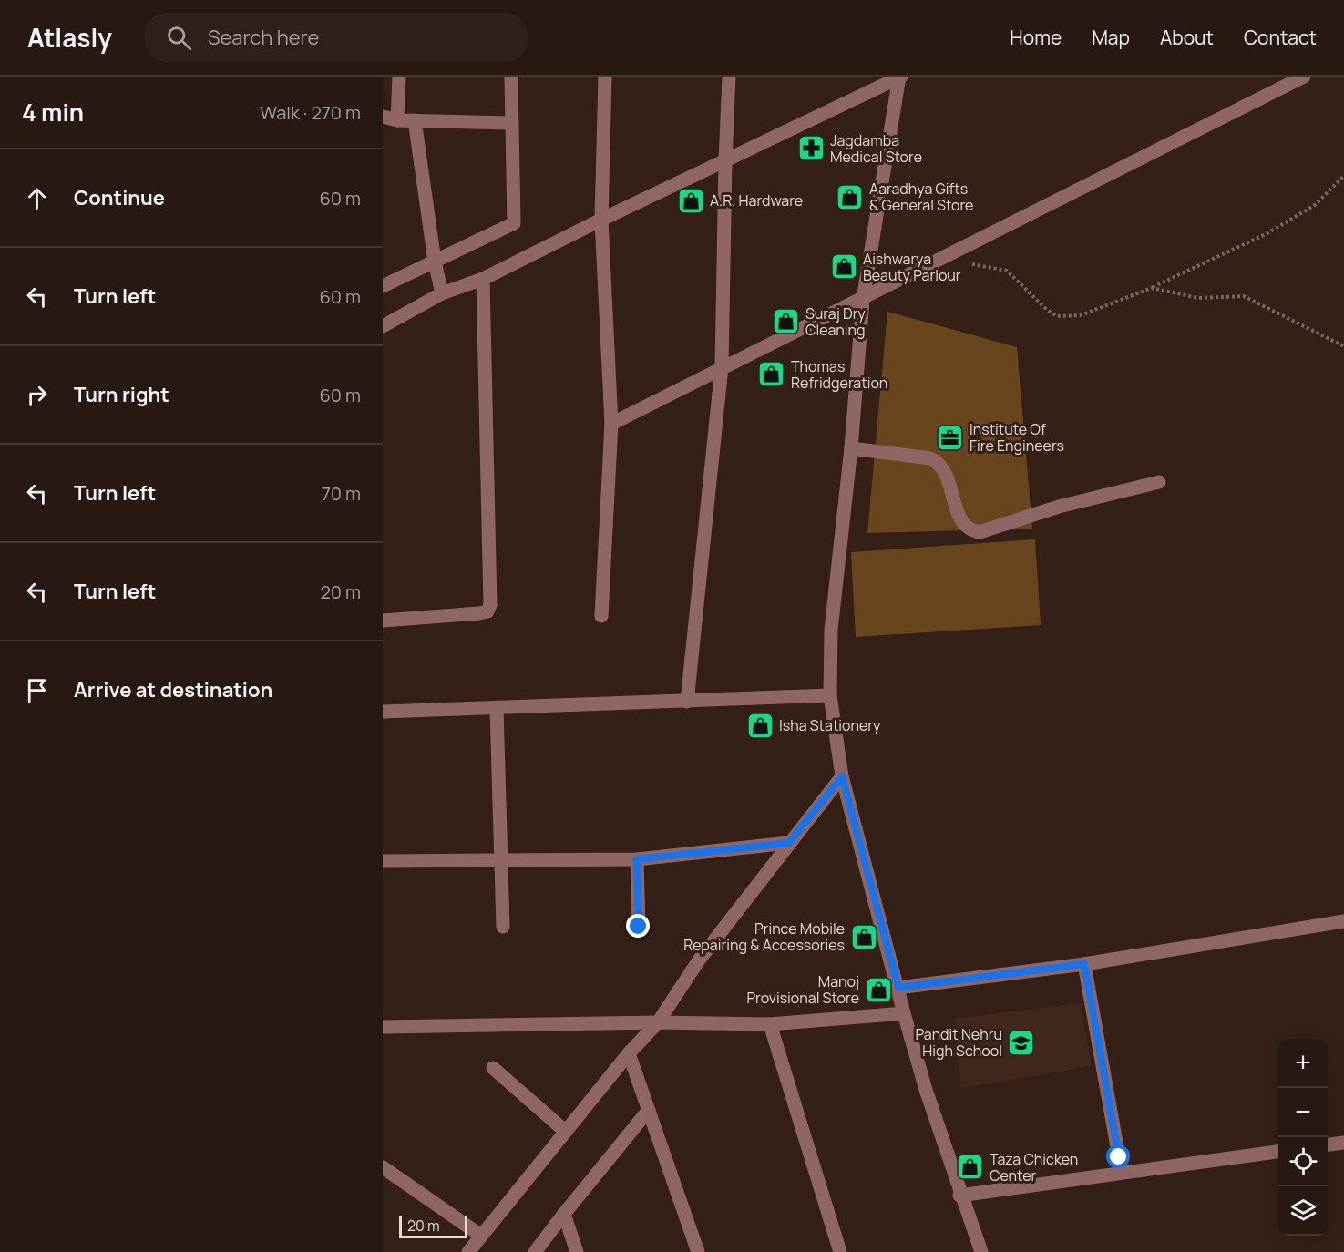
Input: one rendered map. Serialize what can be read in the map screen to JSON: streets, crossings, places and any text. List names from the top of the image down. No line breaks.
{"places":{"pharmacy":["Jagdamba Medical Store"],"shop":["Aaradhya Gifts & General Store","A.R. Hardware","Aishwarya Beauty Parlour","Suraj Dry Cleaning","Thomas Refridgeration","Isha Stationery","Prince Mobile Repairing & Accessories","Manoj Provisional Store","Taza Chicken Center"],"office":["Institute Of Fire Engineers"],"school or university":["Pandit Nehru High School"]},"scale_bar":"20 m","page":{"header":"Atlasly","search":"Search here","nav":["Home","Map","About","Contact"],"heading":["4 min","Walk · 270 m"],"list":[["Continue","60 m"],["Turn left","60 m"],["Turn right","60 m"],["Turn left","70 m"],["Turn left","20 m"],"Arrive at destination"],"map_buttons":["+","−"],"scale":"20 m"}}
